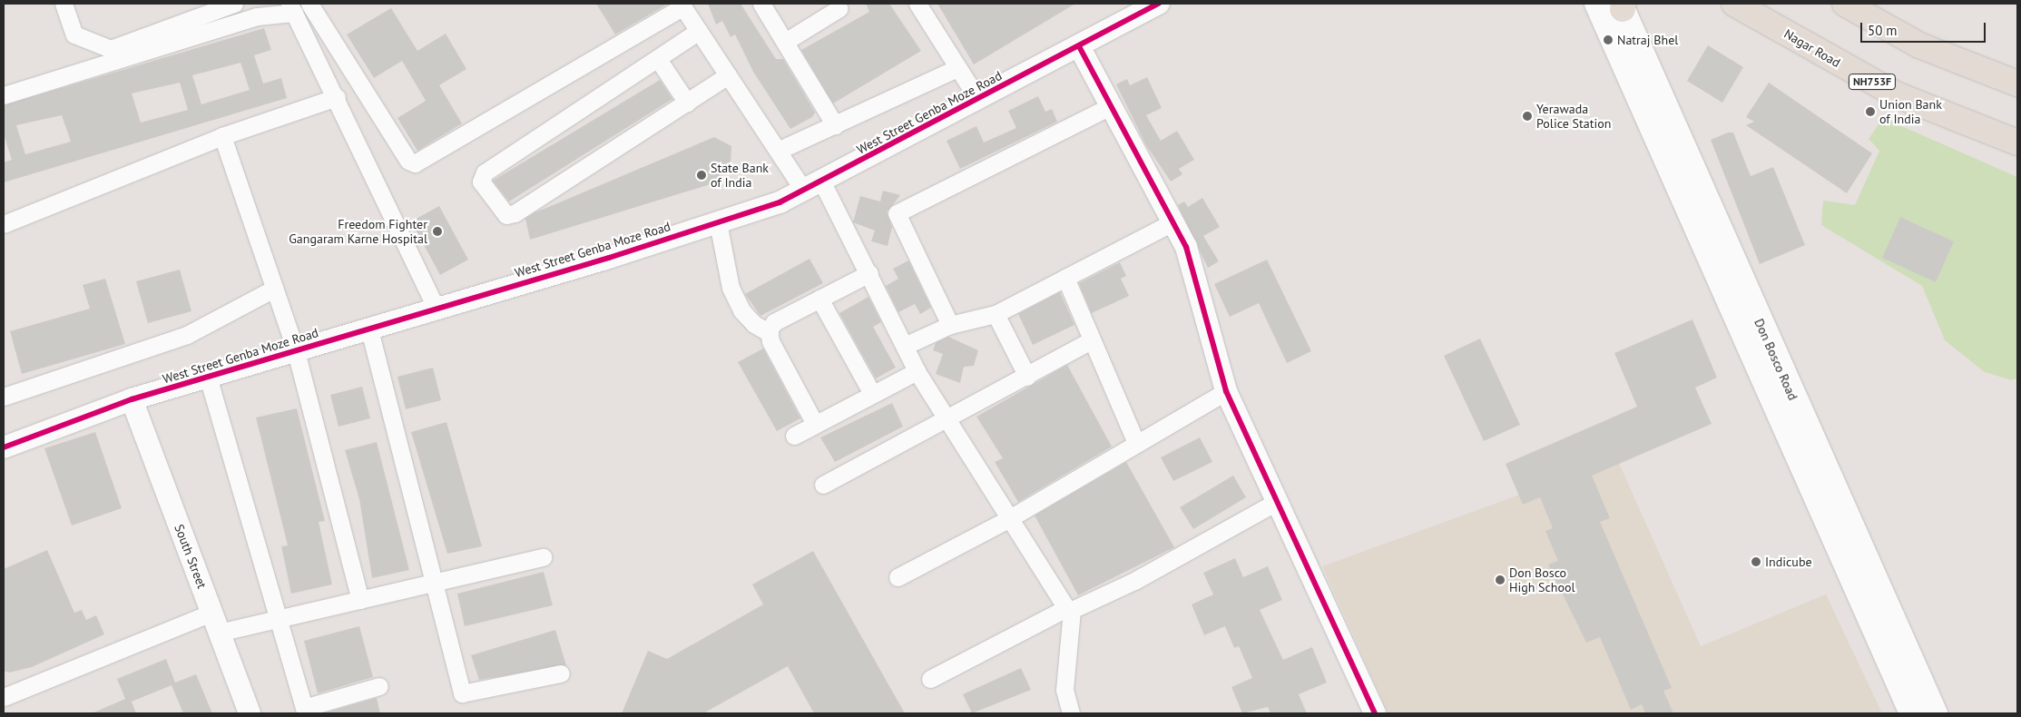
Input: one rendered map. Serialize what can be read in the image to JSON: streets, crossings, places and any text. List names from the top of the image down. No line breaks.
{"streets":{"highway":["Nagar Road","NH753F"],"main road":["Don Bosco Road"],"street":["West Street Genba Moze Road","South Street"]},"crossings":[["West Street Genba Moze Road","South Street"]],"places":["Natraj Bhel","Union Bank of India","Yerawada Police Station","State Bank of India","Freedom Fighter Gangaram Karne Hospital","Indicube","Don Bosco High School"],"scale_bar":"50 m"}
